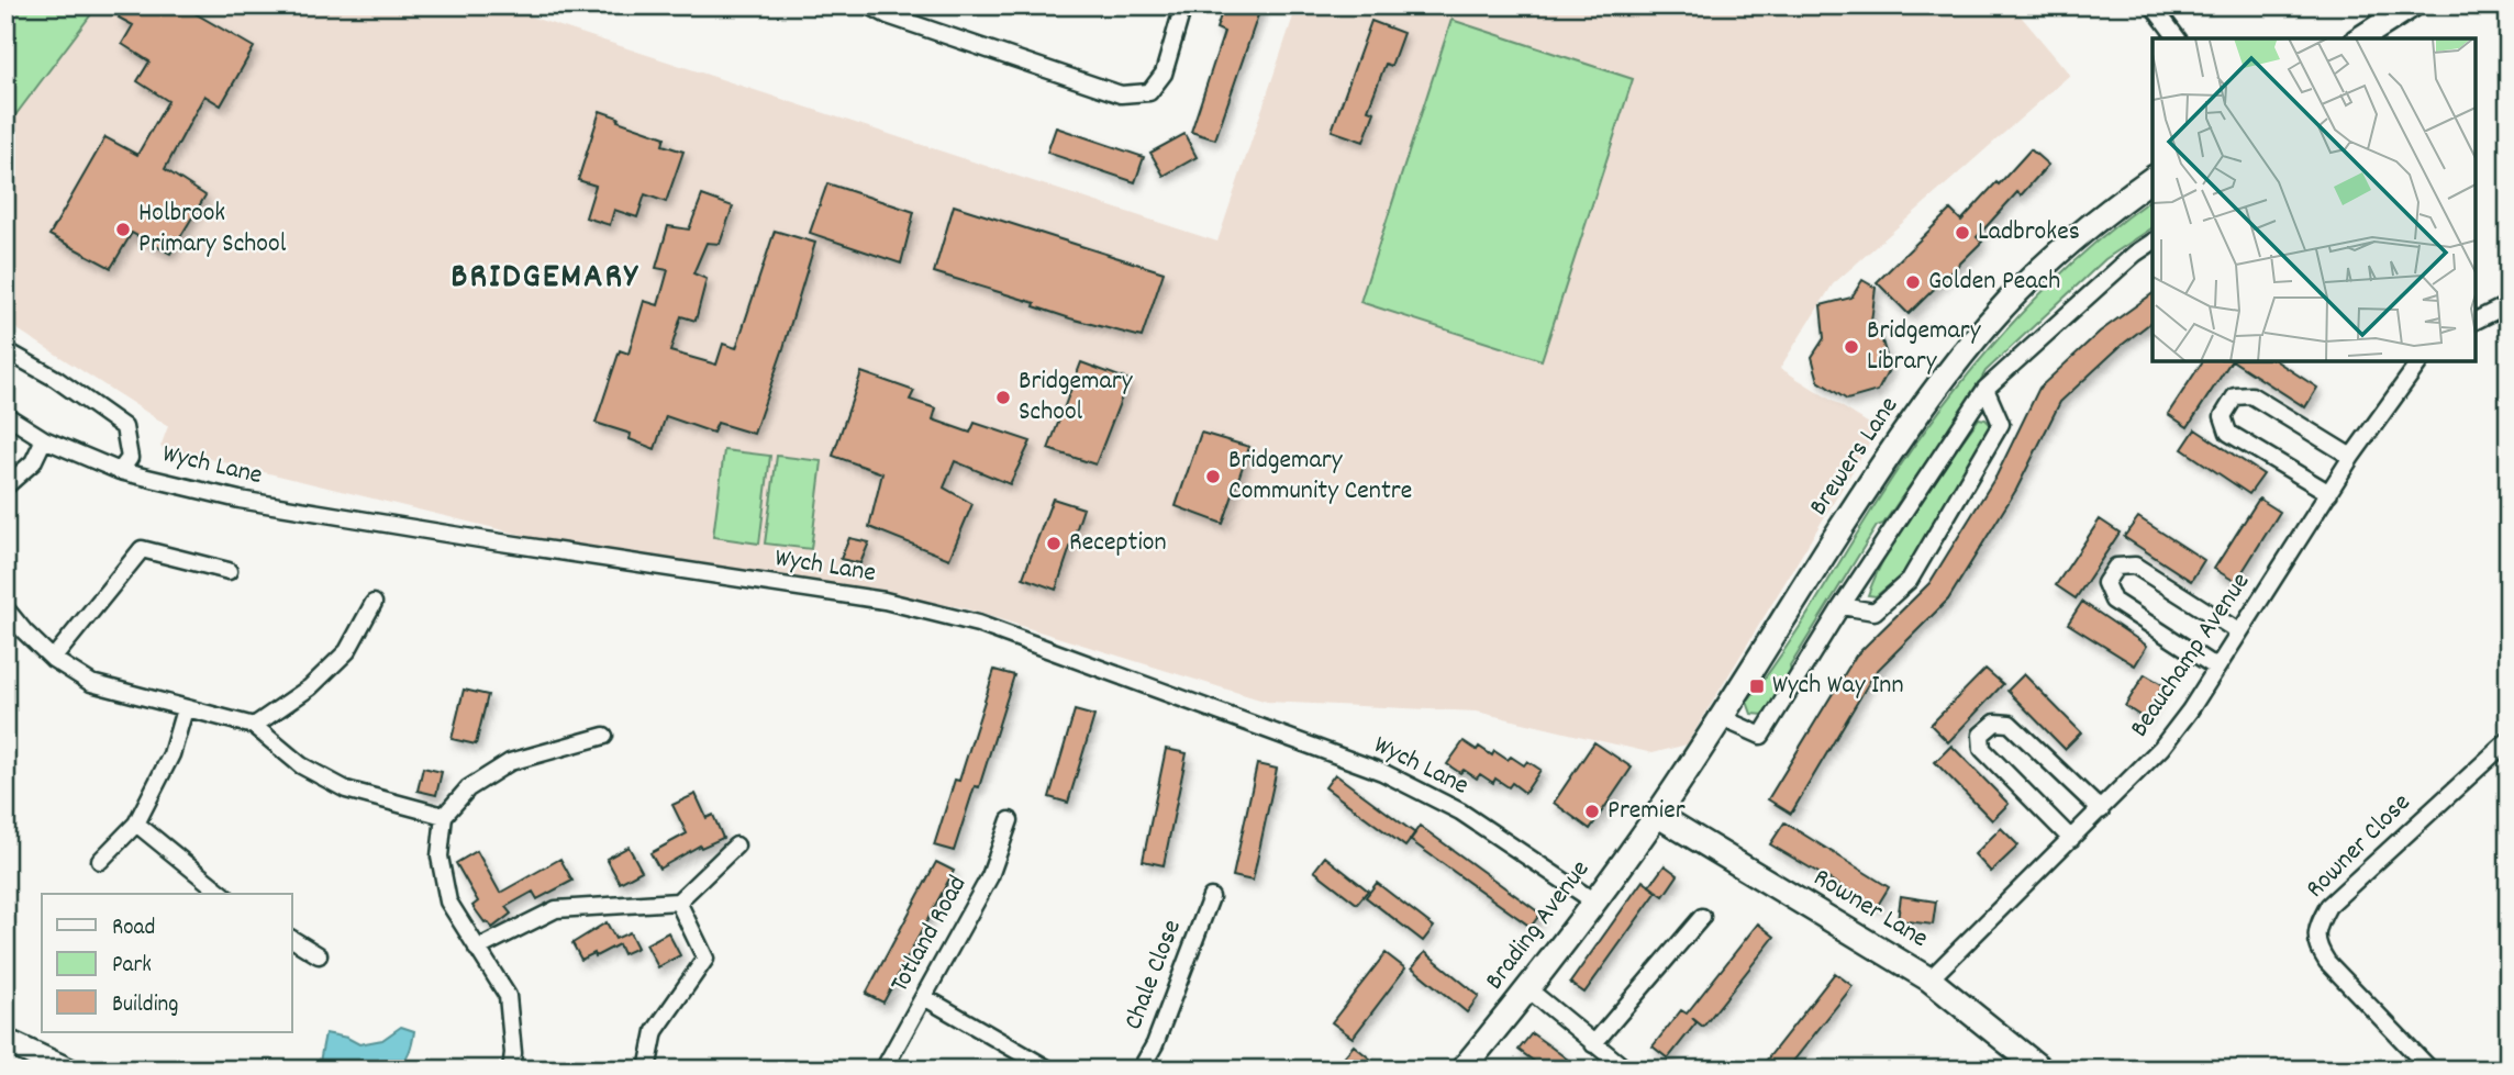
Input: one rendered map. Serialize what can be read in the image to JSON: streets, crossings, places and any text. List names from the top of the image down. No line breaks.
{"streets":{"street":["Brewers Lane","Wych Lane","Beauchamp Avenue","Rowner Close","Rowner Lane","Brading Avenue","Totland Road","Chale Close"]},"crossings":[["Brewers Lane","Rowner Lane"],["Brewers Lane","Brading Avenue"],["Wych Lane","Brading Avenue"],["Beauchamp Avenue","Rowner Lane"],["Rowner Lane","Brading Avenue"]],"districts":["BRIDGEMARY"],"places":{"other":["Holbrook Primary School","Ladbrokes","Golden Peach","Bridgemary Library","Bridgemary School","Bridgemary Community Centre","Reception","Premier"],"transit":["Wych Way Inn"]},"legend":["Road","Park","Building"]}
